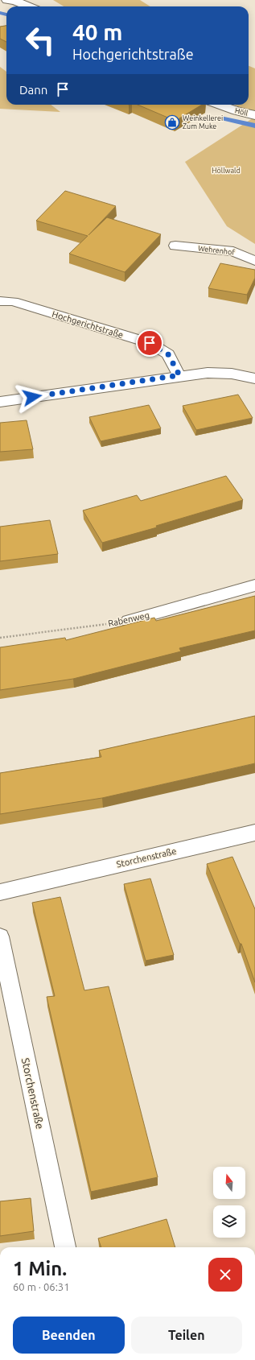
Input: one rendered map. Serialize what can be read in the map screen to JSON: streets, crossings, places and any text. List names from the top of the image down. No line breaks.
{"streets":{"street":["Höll","Wehrenhof","Storchenstraße"],"lane":["Hochgerichtstraße","Rabenweg"]},"parks":["Höllwald"],"places":{"shop":["Weinkellerei Zum Muke"]},"north":"top","page":{"turn":["40 m","Hochgerichtstraße"],"then":"Dann","heading":["1 Min.","60 m · 06:31"],"buttons":["Beenden","Teilen"]}}
